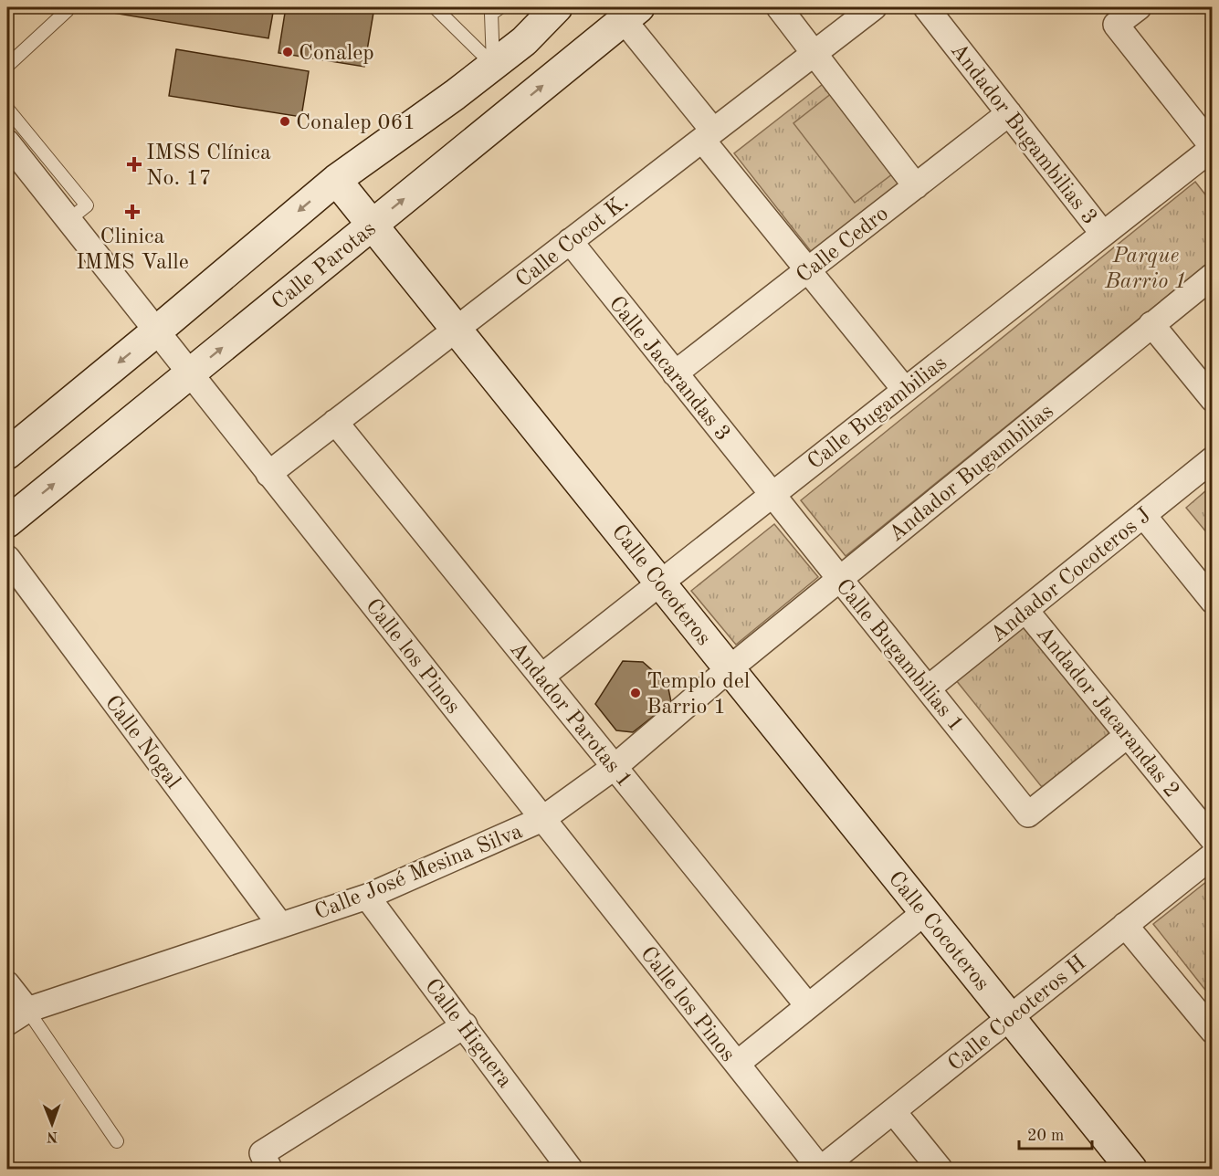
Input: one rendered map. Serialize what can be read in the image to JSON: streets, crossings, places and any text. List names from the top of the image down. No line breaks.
{"streets":{"street":["Andador Bugambilias 3","Calle Cocot K.","Calle Cedro","Calle Parotas","Calle Jacarandas 3","Calle Bugambilias","Andador Bugambilias","Andador Cocoteros J","Calle Cocoteros","Calle Bugambilias 1","Calle los Pinos","Andador Jacarandas 2","Andador Parotas 1","Calle Nogal","Calle José Mesina Silva","Calle Cocoteros H","Calle Higuera"]},"crossings":[["Andador Bugambilias 3","Calle Cedro"],["Andador Bugambilias 3","Calle Bugambilias"],["Calle Cocot K.","Calle Jacarandas 3"],["Calle Cocot K.","Calle Cocoteros"],["Calle Cocot K.","Calle los Pinos"],["Calle Cocot K.","Andador Parotas 1"],["Calle Cedro","Calle Jacarandas 3"],["Calle Parotas","Calle Cocoteros"],["Calle Parotas","Calle los Pinos"],["Calle Jacarandas 3","Calle Bugambilias"],["Calle Jacarandas 3","Calle Bugambilias 1"],["Calle Bugambilias","Calle Cocoteros"],["Calle Bugambilias","Calle Bugambilias 1"],["Calle Bugambilias","Andador Parotas 1"],["Andador Bugambilias","Calle Cocoteros"],["Andador Bugambilias","Calle Bugambilias 1"],["Andador Bugambilias","Calle José Mesina Silva"],["Andador Cocoteros J","Calle Bugambilias 1"],["Andador Cocoteros J","Andador Jacarandas 2"],["Calle Cocoteros","Calle José Mesina Silva"],["Calle Cocoteros","Calle Cocoteros H"],["Calle Bugambilias 1","Andador Jacarandas 2"],["Calle los Pinos","Calle José Mesina Silva"],["Calle los Pinos","Calle Cocoteros H"],["Andador Parotas 1","Calle José Mesina Silva"],["Calle Nogal","Calle José Mesina Silva"],["Calle José Mesina Silva","Calle Higuera"]],"parks":["Parque Barrio 1"],"places":{"other":["Conalep","Conalep 061","Templo del Barrio 1"],"health":["IMSS Clínica No. 17","Clinica IMMS Valle"]},"scale_bar":"20 m","north":"bottom"}
